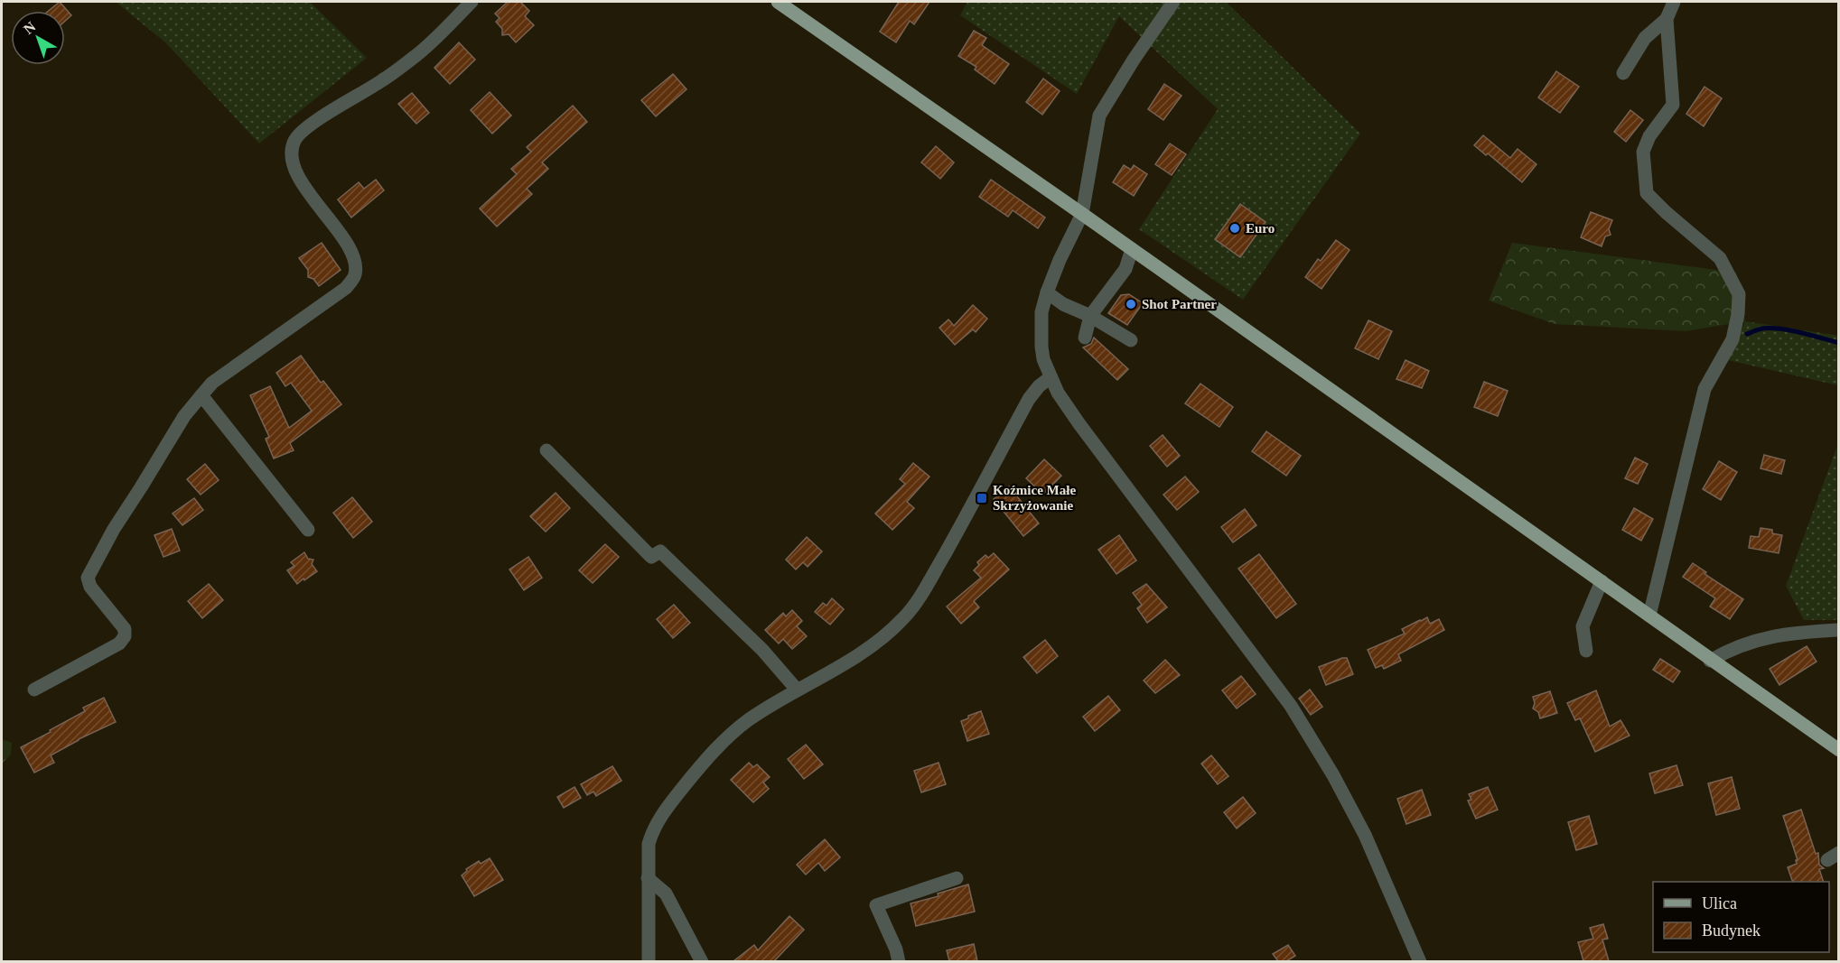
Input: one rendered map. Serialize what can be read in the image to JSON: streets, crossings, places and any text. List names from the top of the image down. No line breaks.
{"places":{"other":["Euro","Shot Partner"],"transit":["Koźmice Małe Skrzyżowanie"]},"legend":["Ulica","Budynek"],"north":"top left"}
